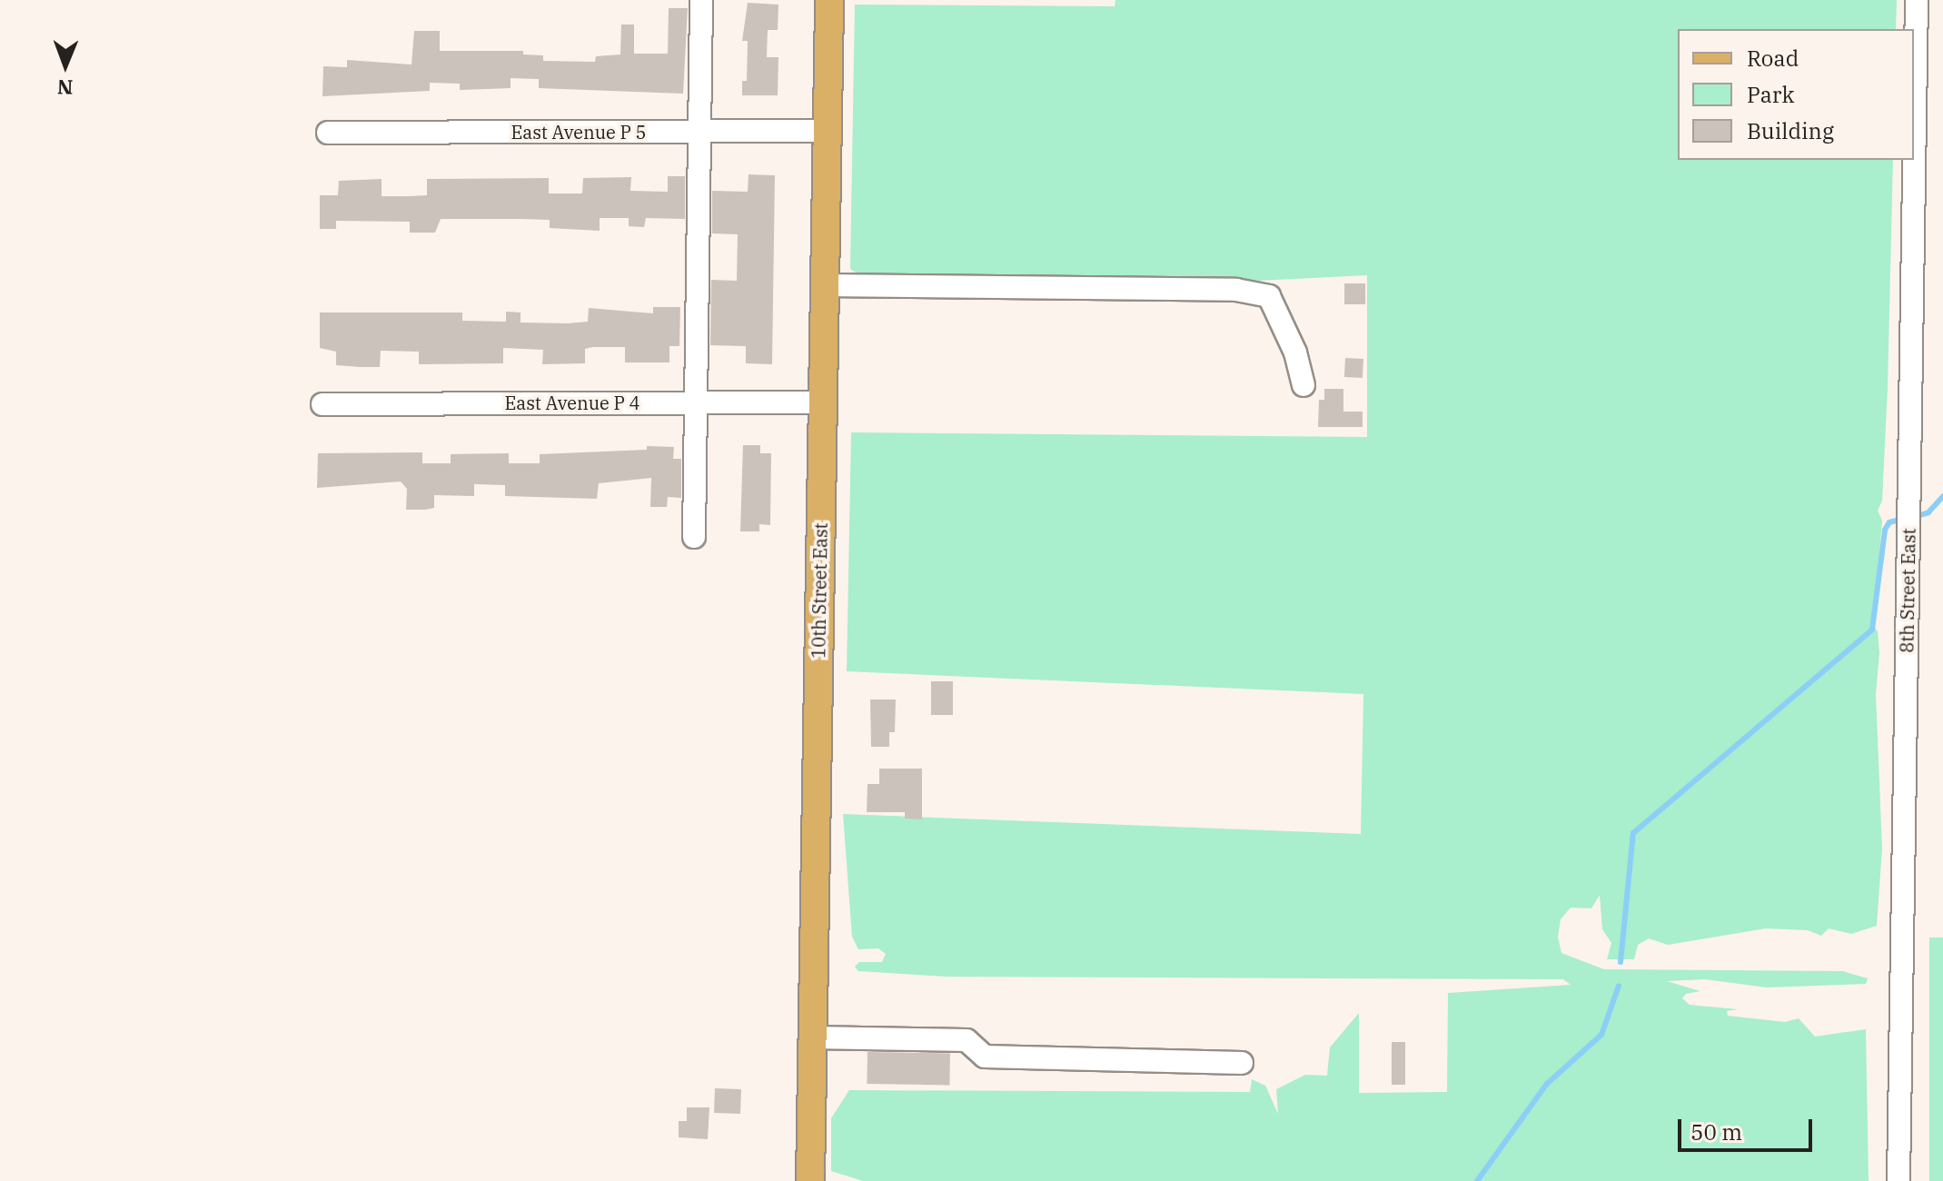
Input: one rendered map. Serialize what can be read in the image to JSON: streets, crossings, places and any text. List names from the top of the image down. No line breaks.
{"streets":{"main road":["10th Street East"],"street":["East Avenue P 5","East Avenue P 4","8th Street East"]},"crossings":[["East Avenue P 5","10th Street East"],["East Avenue P 4","10th Street East"]],"legend":["Road","Park","Building"],"scale_bar":"50 m","north":"bottom"}
